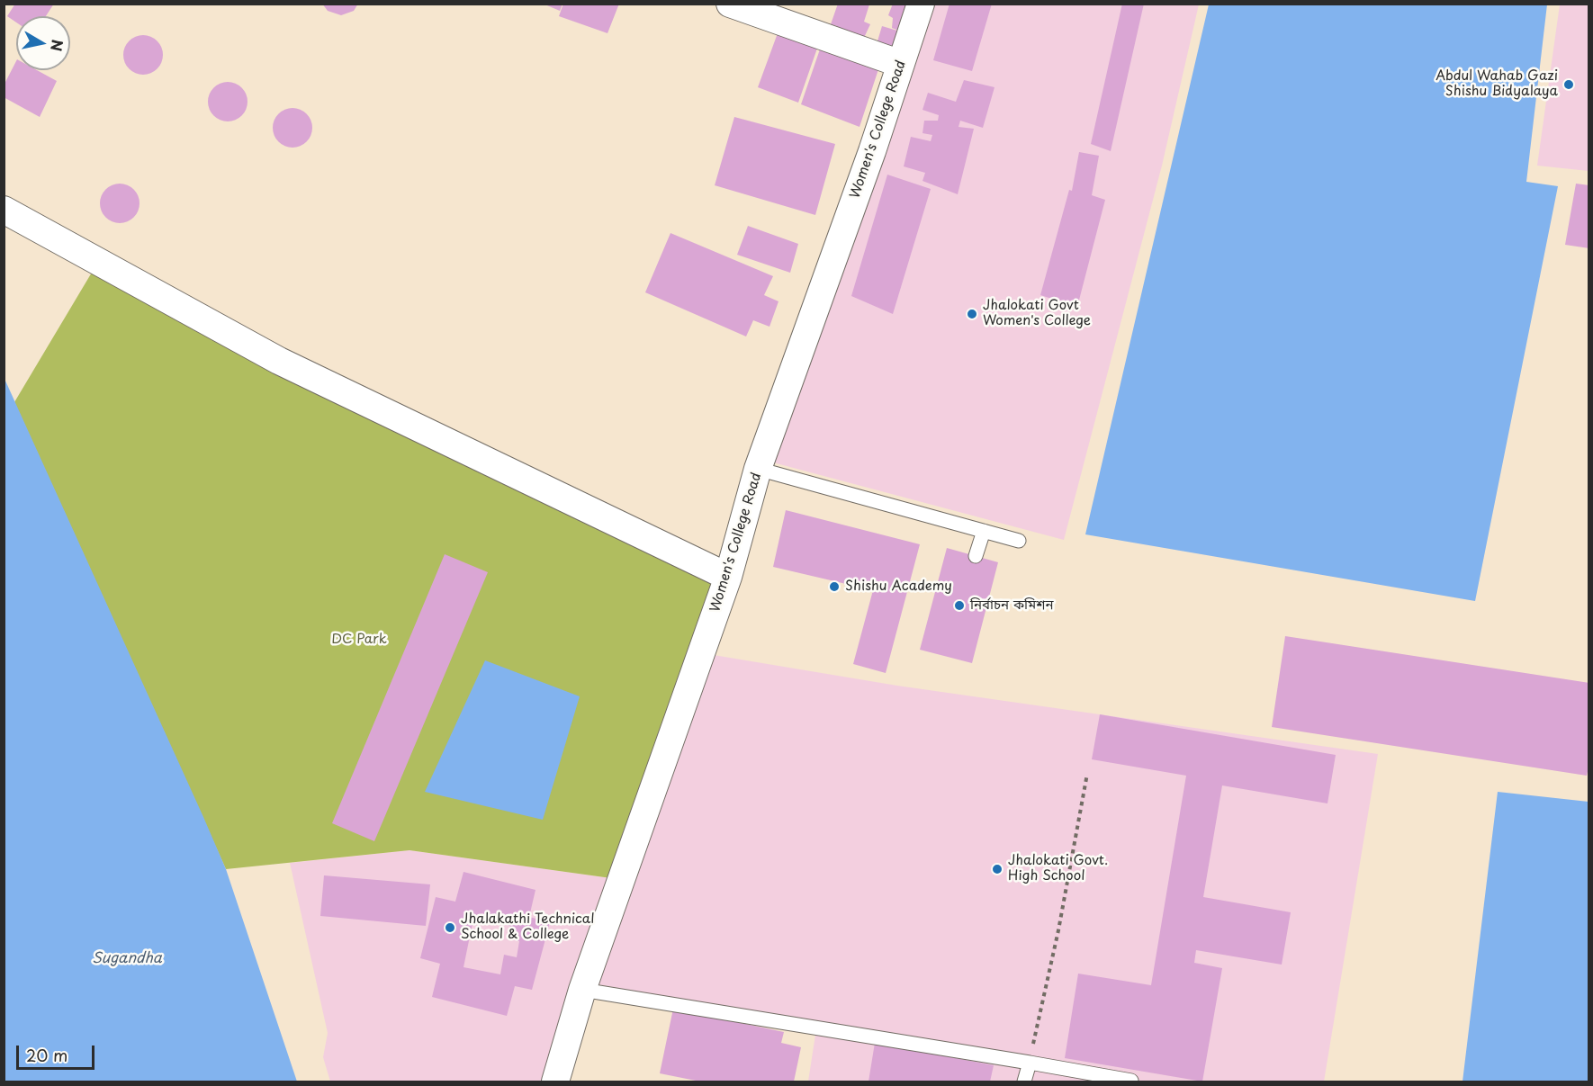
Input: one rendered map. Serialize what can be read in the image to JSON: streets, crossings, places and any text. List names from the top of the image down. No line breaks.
{"streets":{"street":["Women's College Road"]},"water":["Sugandha"],"parks":["DC Park"],"places":["Abdul Wahab Gazi Shishu Bidyalaya","Jhalokati Govt Women's College","Shishu Academy","নির্বাচন কমিশন","Jhalokati Govt. High School","Jhalakathi Technical School & College"],"scale_bar":"20 m","north":"right"}
